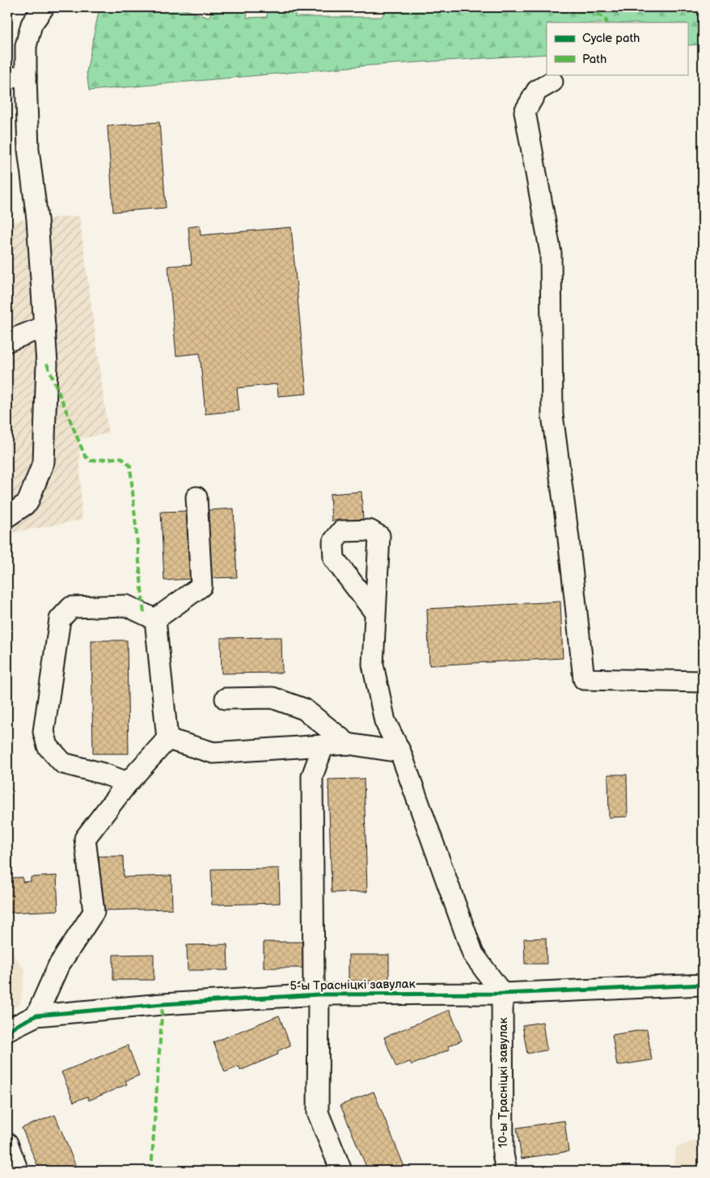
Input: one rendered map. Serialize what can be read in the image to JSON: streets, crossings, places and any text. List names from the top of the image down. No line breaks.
{"streets":{"street":["5-ы Трасніцкі завулак","10-ы Трасніцкі завулак"]},"crossings":[["5-ы Трасніцкі завулак","10-ы Трасніцкі завулак"]],"legend":["Cycle path","Path"]}
